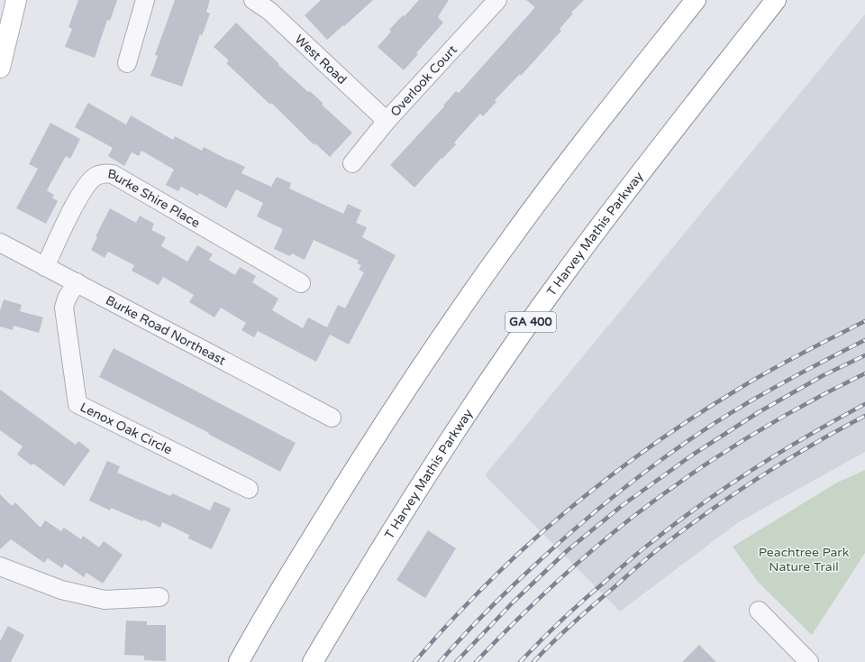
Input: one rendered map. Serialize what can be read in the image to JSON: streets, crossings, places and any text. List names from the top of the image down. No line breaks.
{"streets":{"main road":["T Harvey Mathis Parkway","GA 400"],"street":["West Road","Overlook Court","Burke Shire Place","Burke Road Northeast","Lenox Oak Circle"]},"crossings":[["West Road","Overlook Court"],["Burke Shire Place","Burke Road Northeast"],["Burke Road Northeast","Lenox Oak Circle"]],"parks":["Peachtree Park Nature Trail"]}
